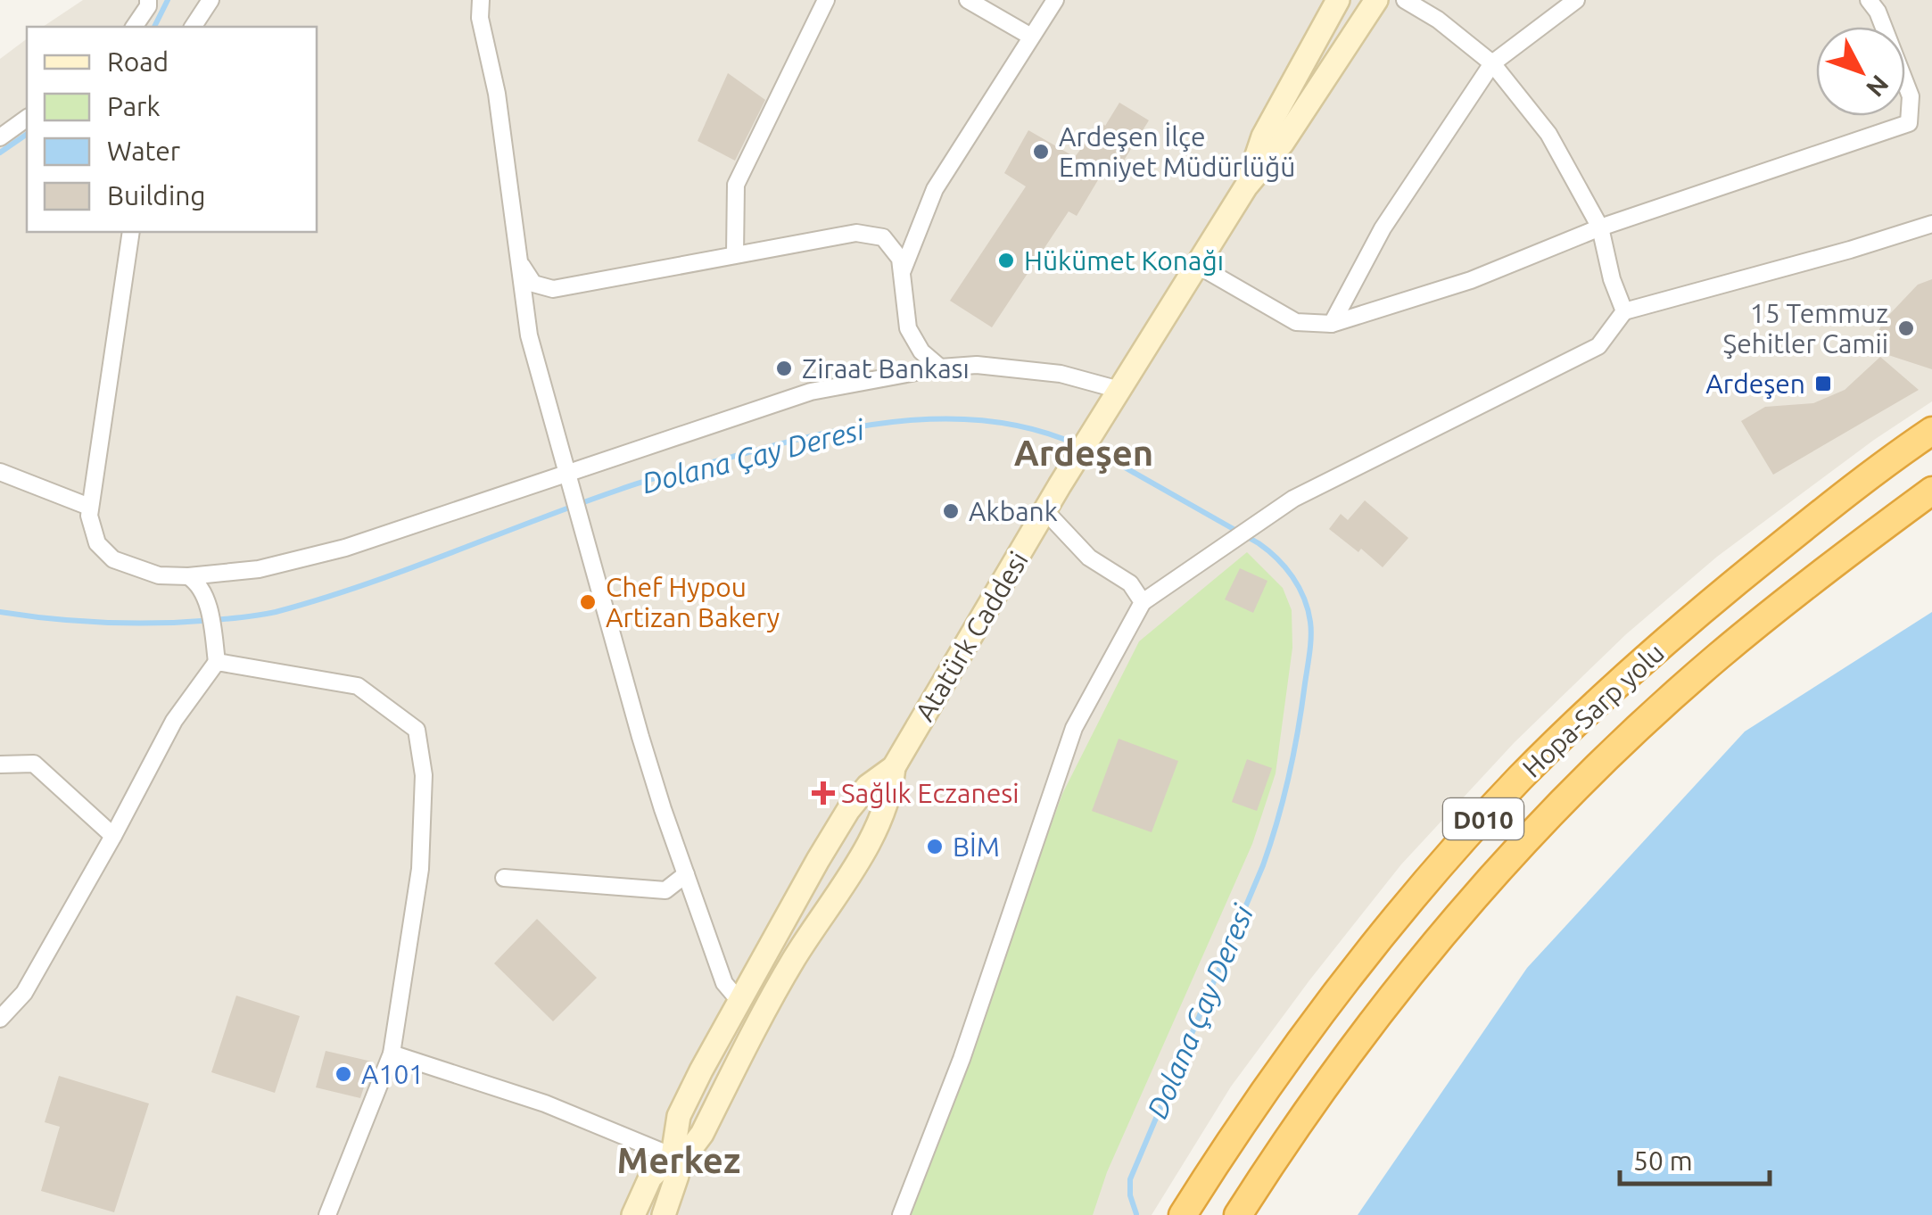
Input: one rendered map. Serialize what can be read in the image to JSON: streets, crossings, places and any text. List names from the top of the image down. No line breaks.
{"streets":{"highway":["Hopa-Sarp yolu","D010"],"main road":["Atatürk Caddesi"]},"districts":["Ardeşen","Merkez"],"water":["Dolana Çay Deresi"],"places":{"other":["Ardeşen İlçe Emniyet Müdürlüğü","Hükümet Konağı","15 Temmuz Şehitler Camii","Ziraat Bankası","Akbank","Chef Hypou Artizan Bakery","BİM","A101"],"transit":["Ardeşen"],"health":["Sağlık Eczanesi"]},"legend":["Road","Park","Water","Building"],"scale_bar":"50 m","north":"bottom right"}
